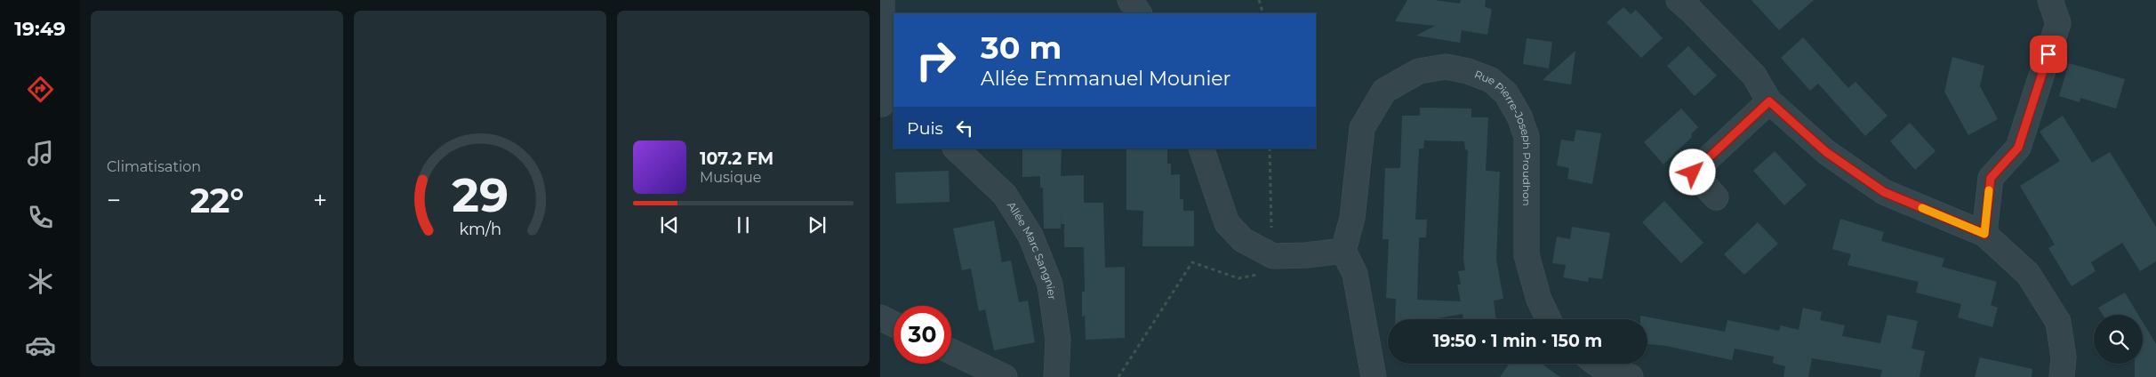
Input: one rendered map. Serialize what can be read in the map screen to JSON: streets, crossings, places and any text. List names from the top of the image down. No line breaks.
{"streets":{"street":["Rue Pierre-Joseph Proudhon","Allée Marc Sangnier"]},"page":{"tabs":"19:49","tile":"Climatisation","turn":["30 m","Allée Emmanuel Mounier"],"then":"Puis","song":["107.2 FM","Musique"],"heat":["−","22°","+"],"limit":"30","trip":"19:50 · 1 min · 150 m","gauge":["29","km/h"]}}
